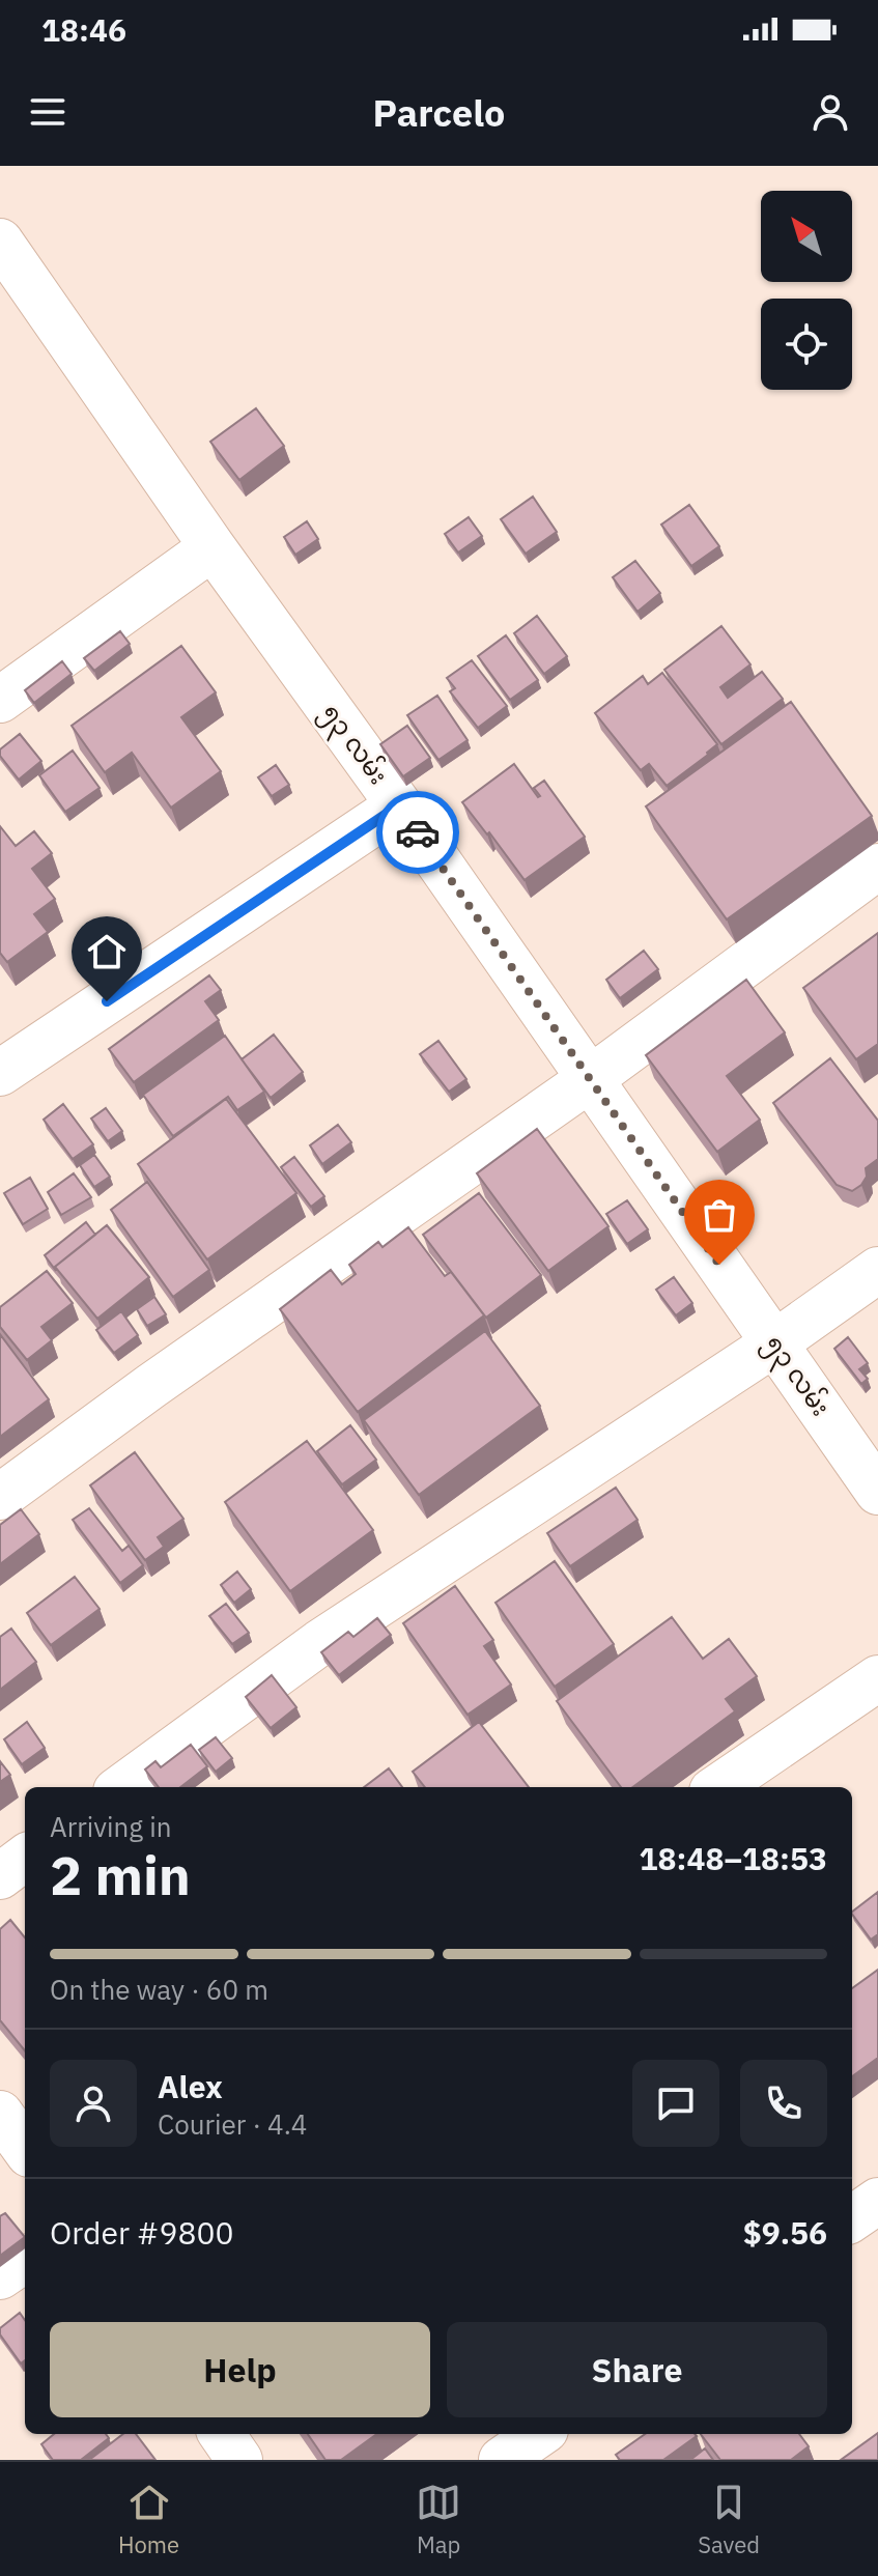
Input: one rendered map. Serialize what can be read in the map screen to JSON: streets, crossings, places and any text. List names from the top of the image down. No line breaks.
{"streets":{"street":["၅၃ လမ်း"]},"north":"top left","page":{"status":"18:46","header":"Parcelo","heading":["2 min","Arriving in","18:48–18:53"],"panel":["Alex","Courier · 4.4","Order #9800","$9.56"],"bar":"On the way · 60 m","buttons":["Help","Share"],"tabs":["Home","Map","Saved"]}}
